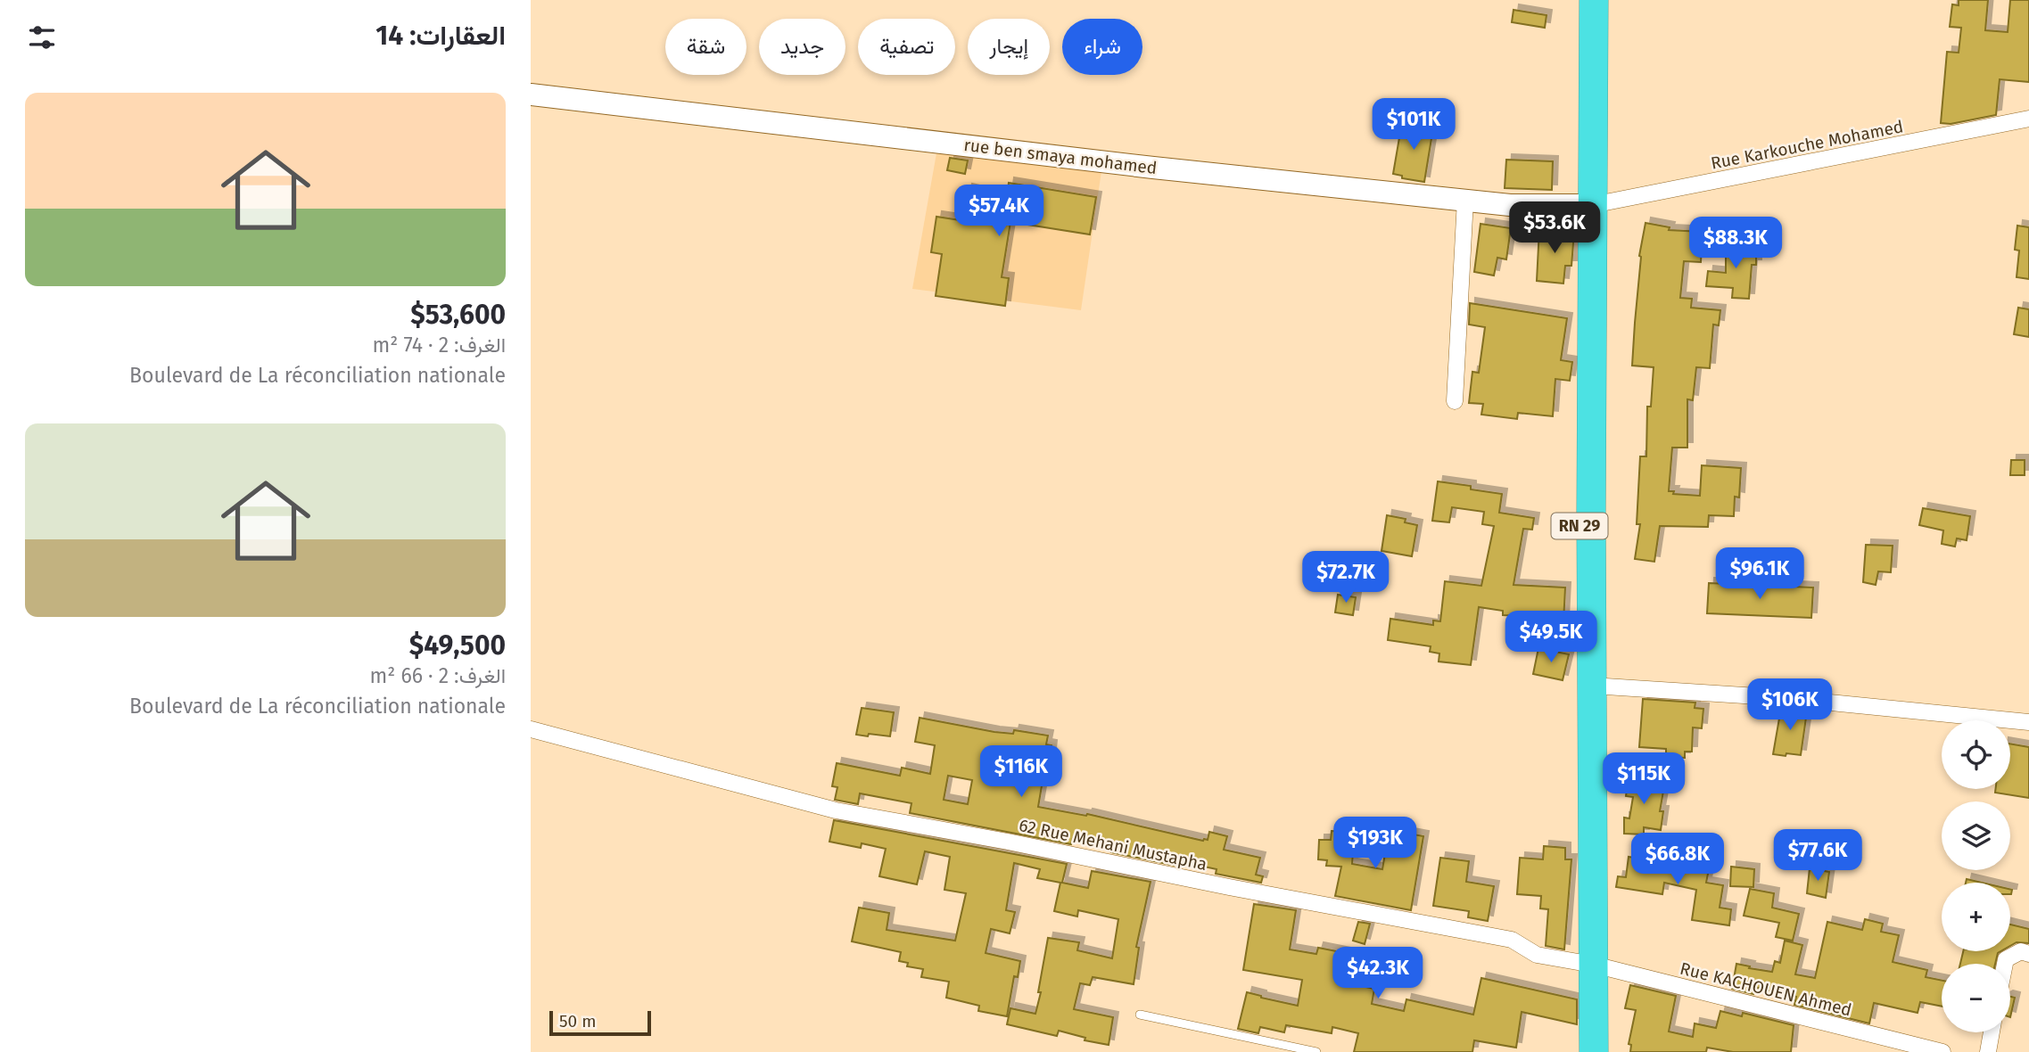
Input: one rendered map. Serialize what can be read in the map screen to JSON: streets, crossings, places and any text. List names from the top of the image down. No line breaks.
{"streets":{"highway":["RN 29"],"street":["Rue Karkouche Mohamed","rue ben smaya mohamed","62 Rue Mehani Mustapha","Rue KACHOUEN Ahmed"]},"crossings":[["Rue Karkouche Mohamed","rue ben smaya mohamed"],["Rue Karkouche Mohamed","RN 29"],["rue ben smaya mohamed","RN 29"],["RN 29","62 Rue Mehani Mustapha"],["RN 29","Rue KACHOUEN Ahmed"],["62 Rue Mehani Mustapha","Rue KACHOUEN Ahmed"]],"scale_bar":"50 m","page":{"heading":"العقارات: 14","chip":["شراء","إيجار","تصفية","جديد","شقة"],"list":[{"name":"$53,600","note":"الغرف: 2 · 74 m² · Boulevard de La réconciliation nationale"},{"name":"$49,500","note":"الغرف: 2 · 66 m² · Boulevard de La réconciliation nationale"}],"price":["$101K","$57.4K","$53.6K","$88.3K","$96.1K","$72.7K","$49.5K","$106K","$116K","$115K","$193K","$77.6K","$66.8K","$42.3K"],"map_buttons":["+","−"],"scale":"50 m"}}
